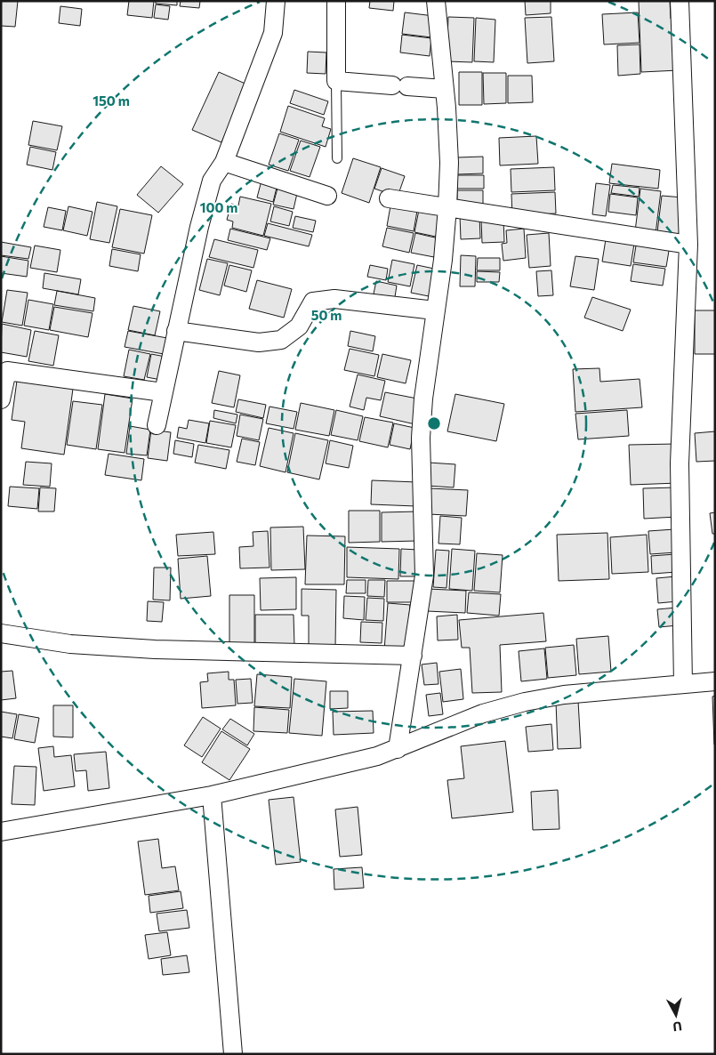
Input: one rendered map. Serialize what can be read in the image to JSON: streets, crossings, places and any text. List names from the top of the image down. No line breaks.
{"north":"bottom","rings":["150 m","100 m","50 m"]}
